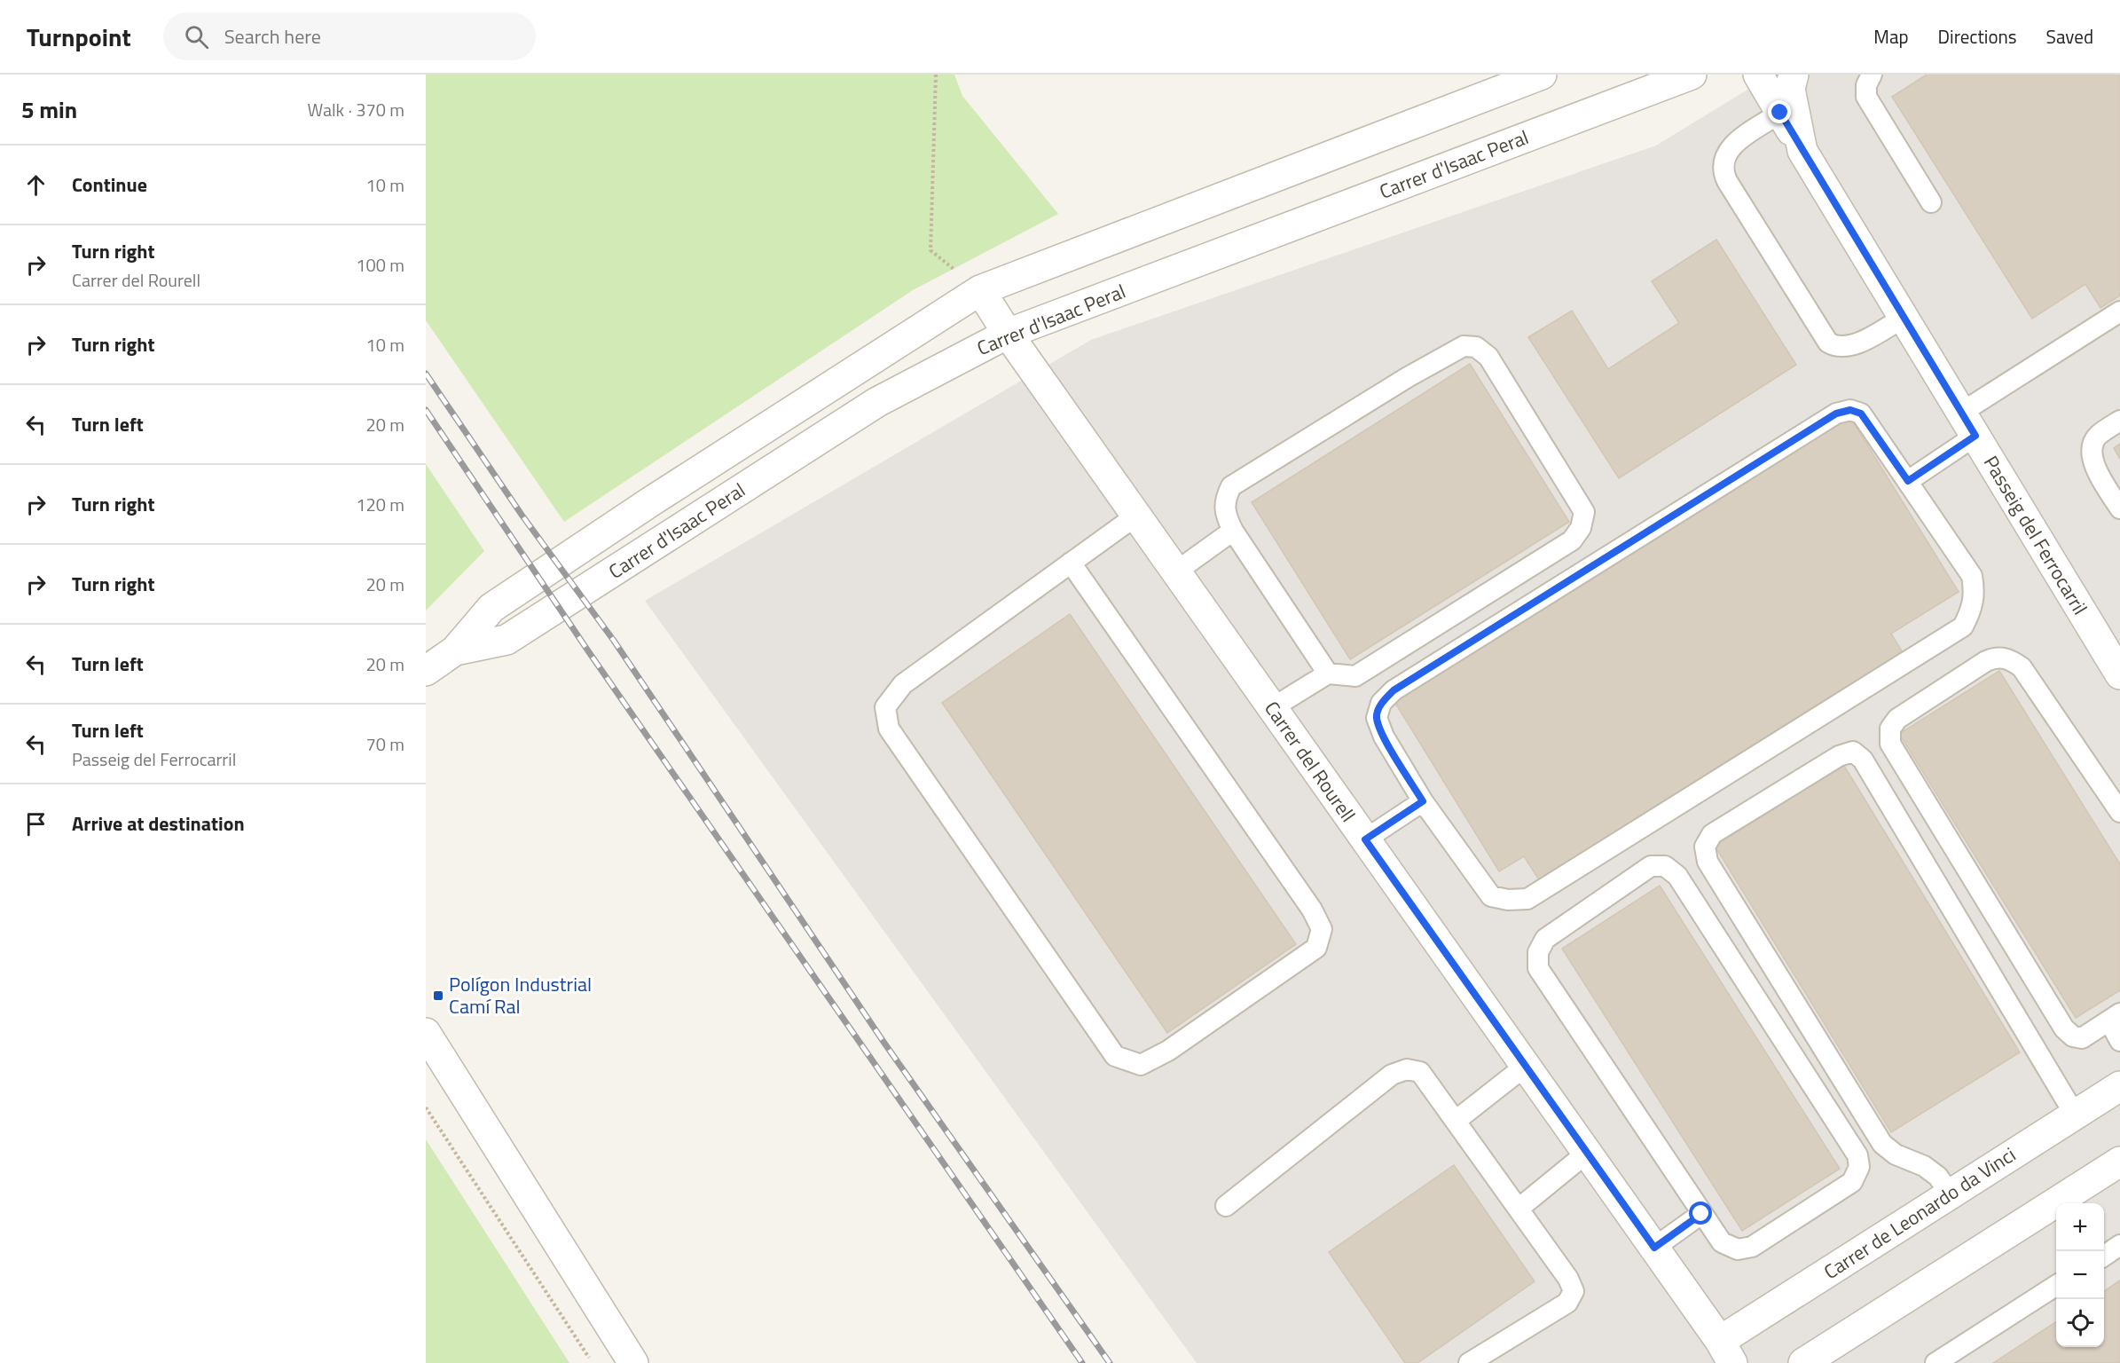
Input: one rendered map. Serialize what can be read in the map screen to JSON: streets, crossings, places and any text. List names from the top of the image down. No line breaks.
{"streets":{"street":["Carrer d'Isaac Peral","Passeig del Ferrocarril","Carrer del Rourell","Carrer de Leonardo da Vinci"]},"crossings":[["Carrer d'Isaac Peral","Carrer del Rourell"],["Carrer del Rourell","Carrer de Leonardo da Vinci"]],"places":{"transit":["Polígon Industrial Camí Ral"]},"page":{"header":"Turnpoint","search":"Search here","nav":["Map","Directions","Saved"],"heading":["5 min","Walk · 370 m"],"list":[["Continue","10 m"],["Turn right","Carrer del Rourell","100 m"],["Turn right","10 m"],["Turn left","20 m"],["Turn right","120 m"],["Turn right","20 m"],["Turn left","20 m"],["Turn left","Passeig del Ferrocarril","70 m"],"Arrive at destination"],"map_buttons":["+","−"]}}
